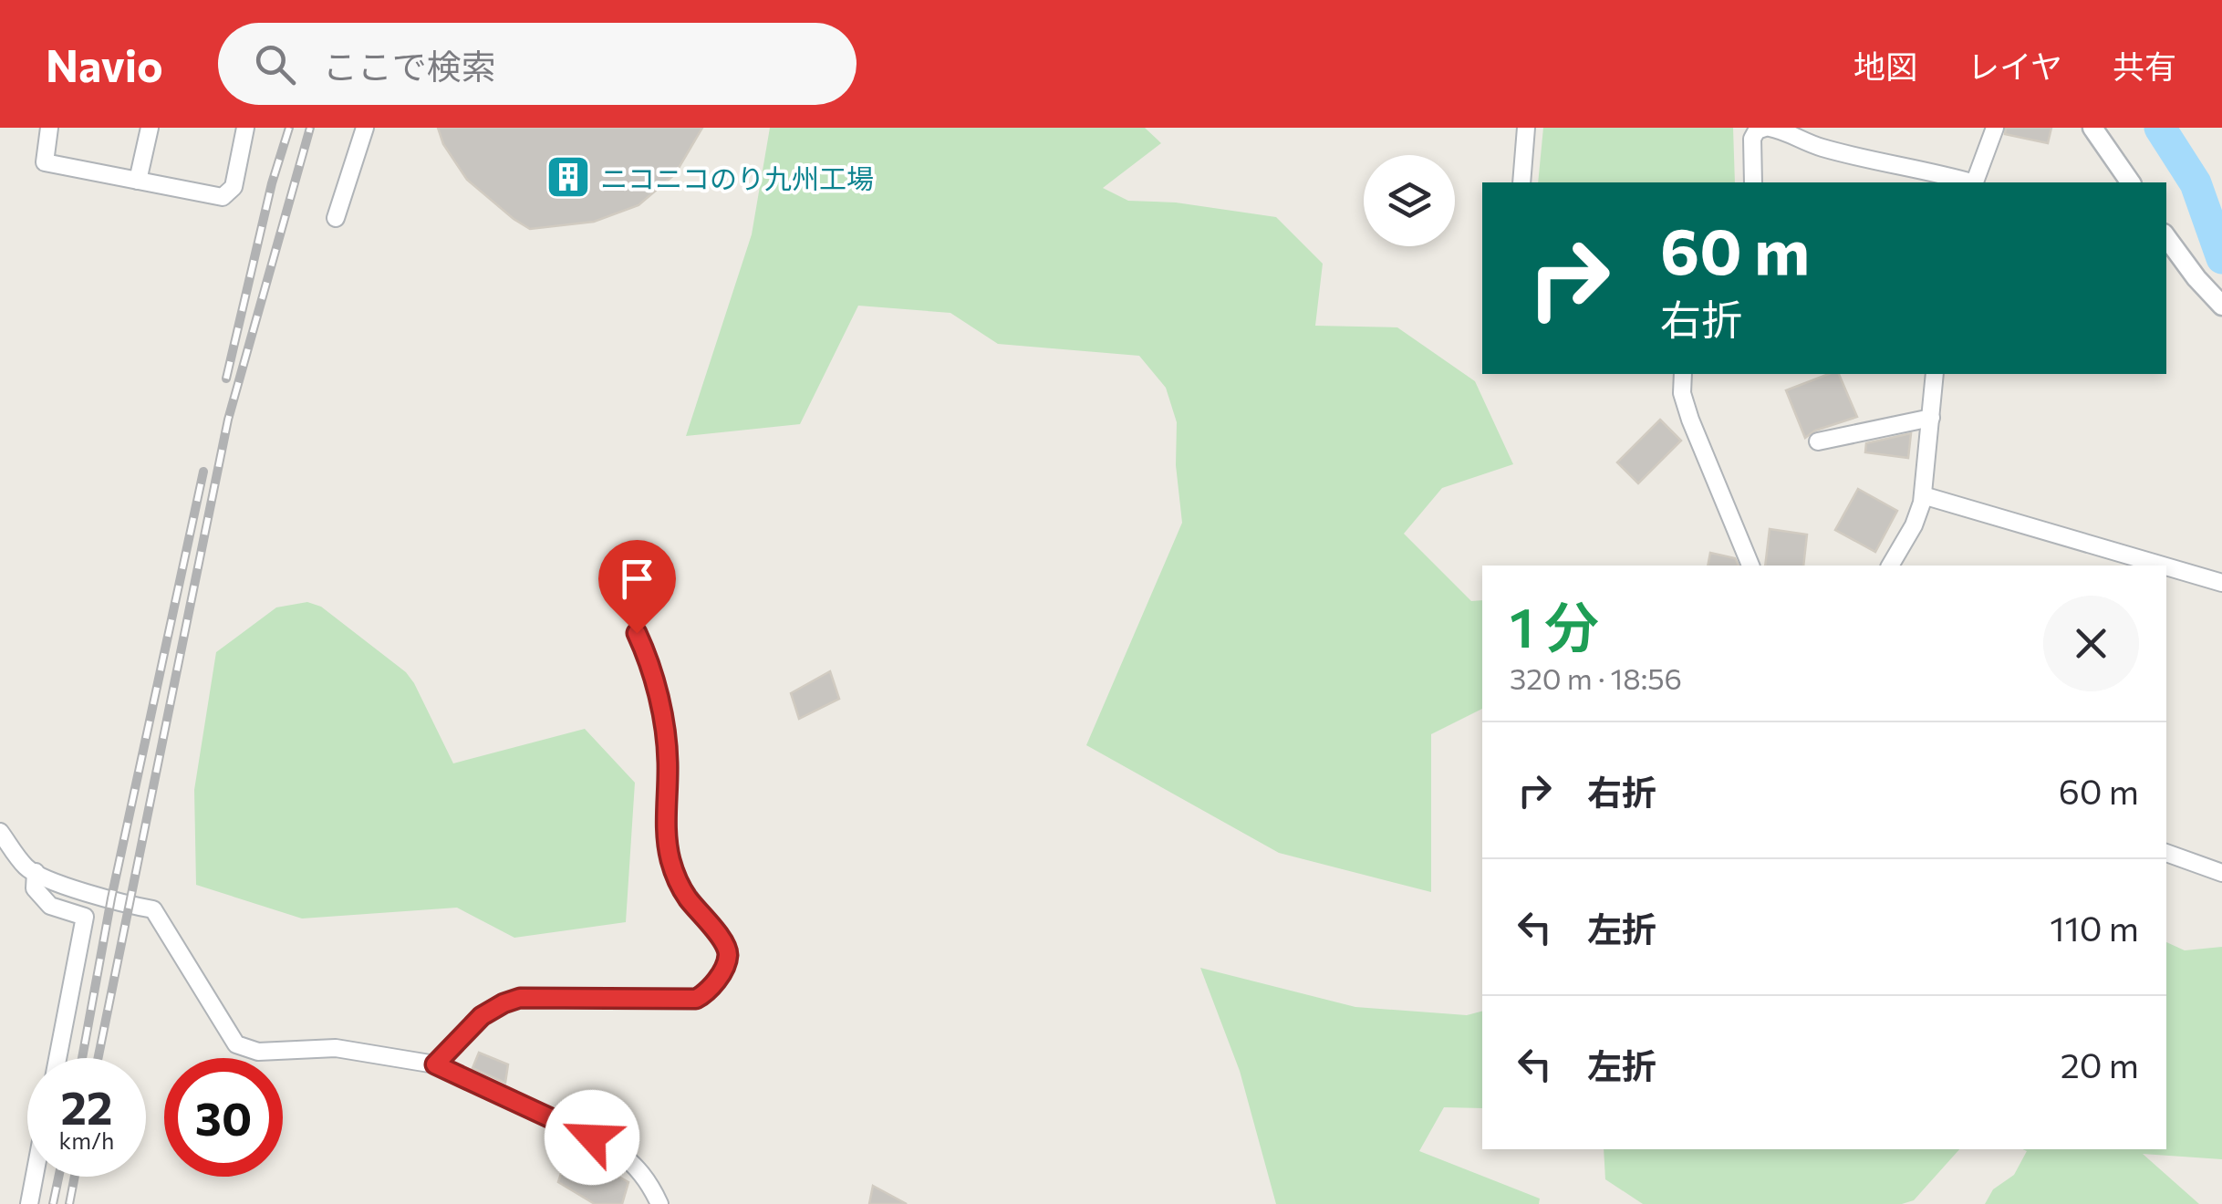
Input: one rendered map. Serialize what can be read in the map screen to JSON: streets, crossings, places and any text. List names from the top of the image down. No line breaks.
{"places":{"building":["ニコニコのり九州工場"]},"page":{"header":"Navio","search":"ここで検索","nav":["地図","レイヤ","共有"],"turn":["60 m","右折"],"heading":["1 分","320 m · 18:56"],"list":[{"name":"右折","value":"60 m"},{"name":"左折","value":"110 m"},{"name":"左折","value":"20 m"}],"speed":"22 km/h","limit":"30"}}
